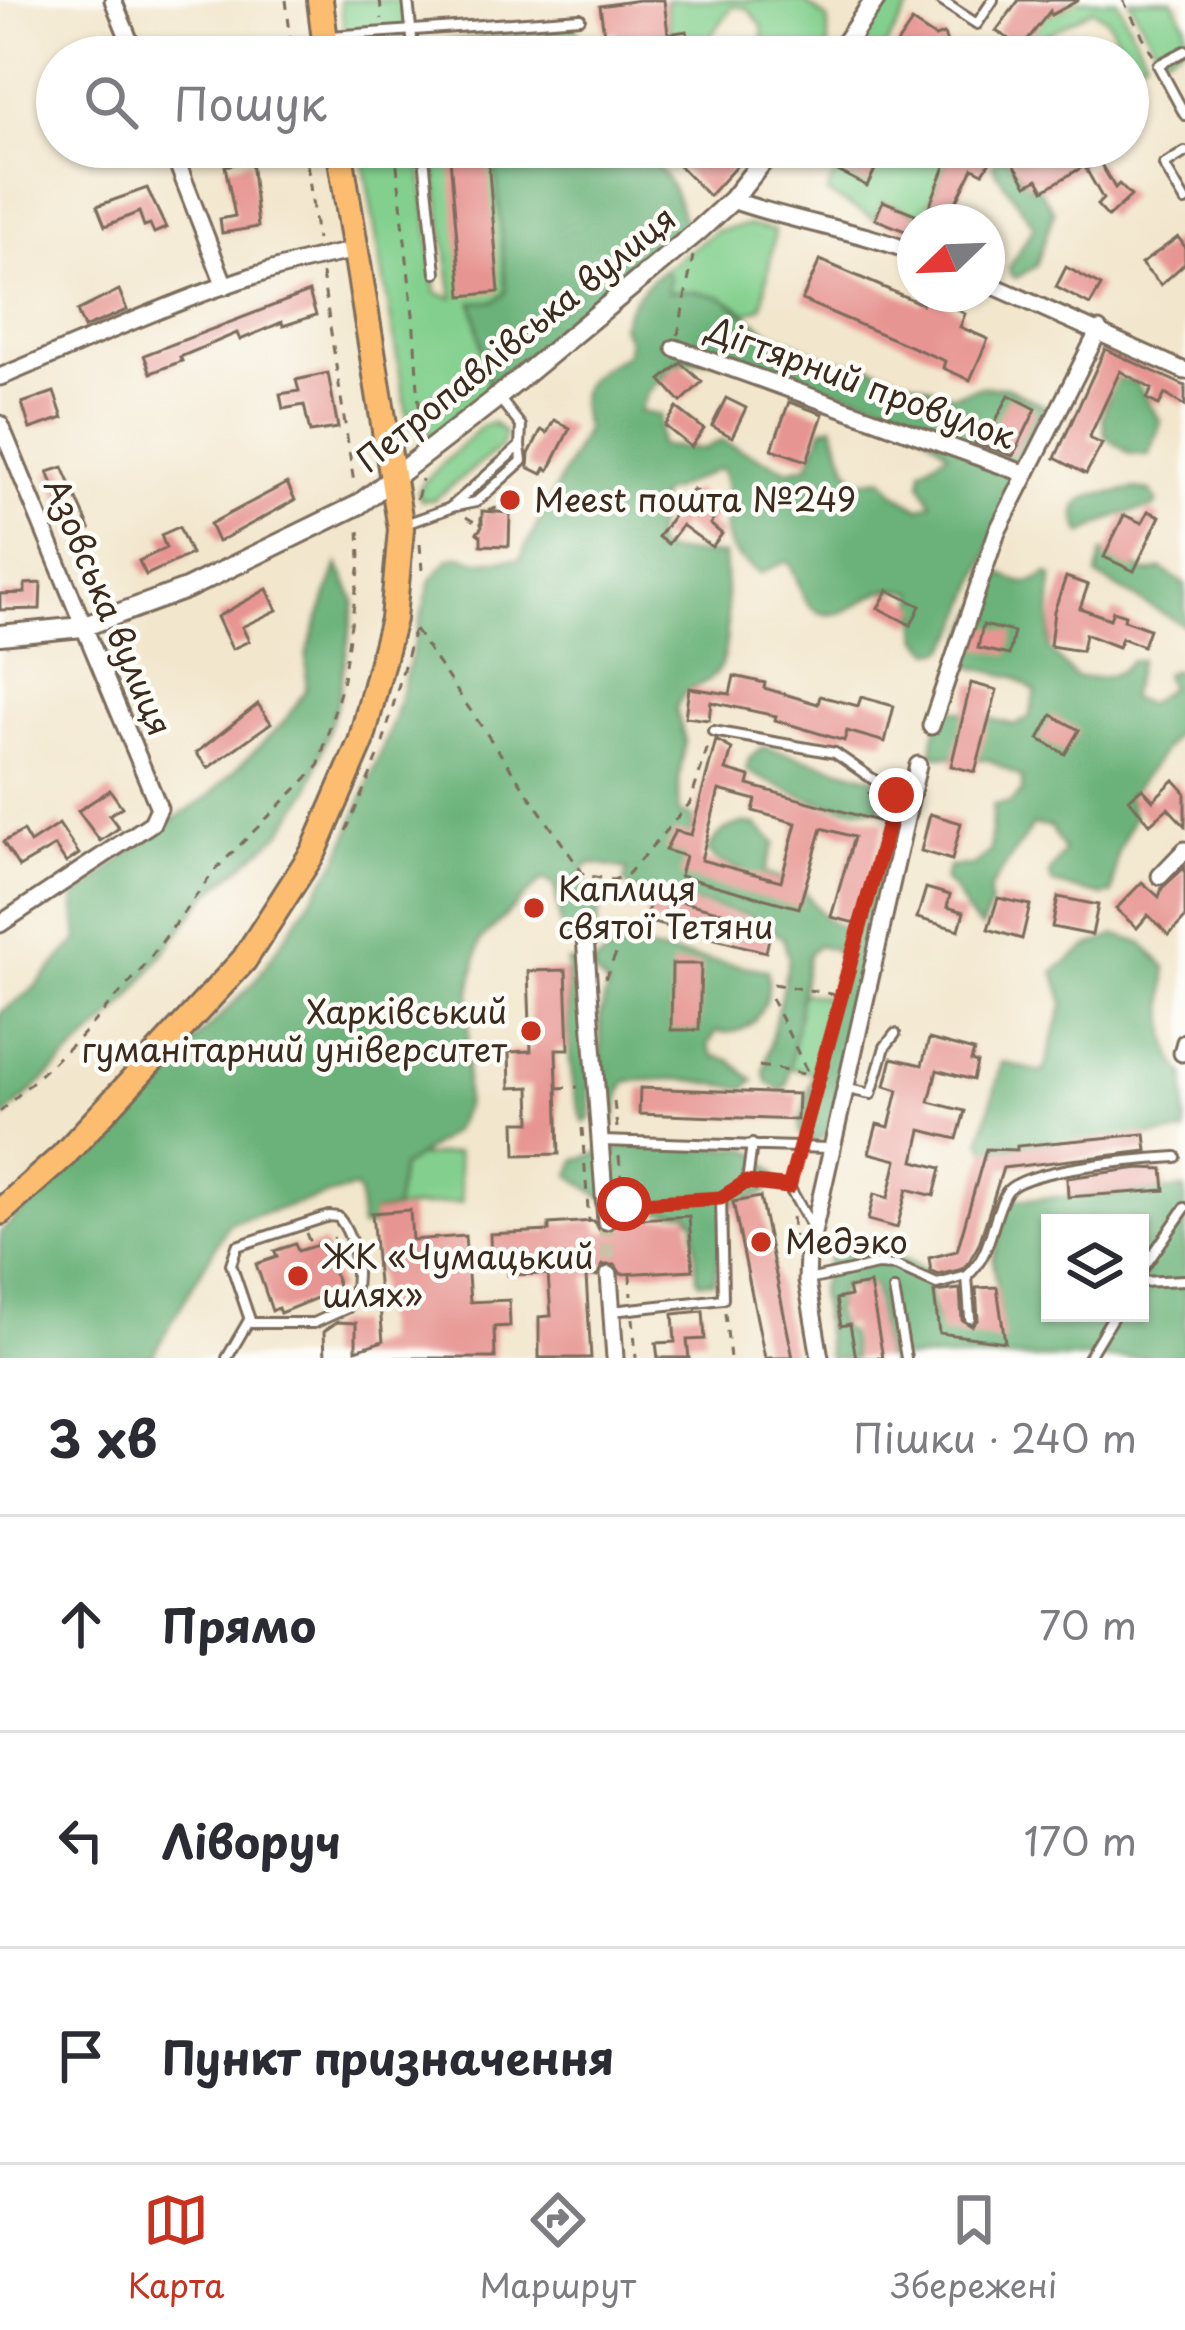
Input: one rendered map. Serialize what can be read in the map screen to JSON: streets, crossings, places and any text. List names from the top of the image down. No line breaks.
{"streets":{"street":["Петропавлівська вулиця","Дігтярний провулок","Азовська вулиця"]},"crossings":[["Петропавлівська вулиця","Азовська вулиця"]],"places":["Meest пошта №249","Каплиця святої Тетяни","Харківський гуманітарний університет","Медэко","ЖК «Чумацький шлях»"],"north":"bottom left","page":{"search":"Пошук","heading":["3 хв","Пішки · 240 m"],"list":[["Прямо","70 m"],["Ліворуч","170 m"],"Пункт призначення"],"nav":["Карта","Маршрут","Збережені"]}}
